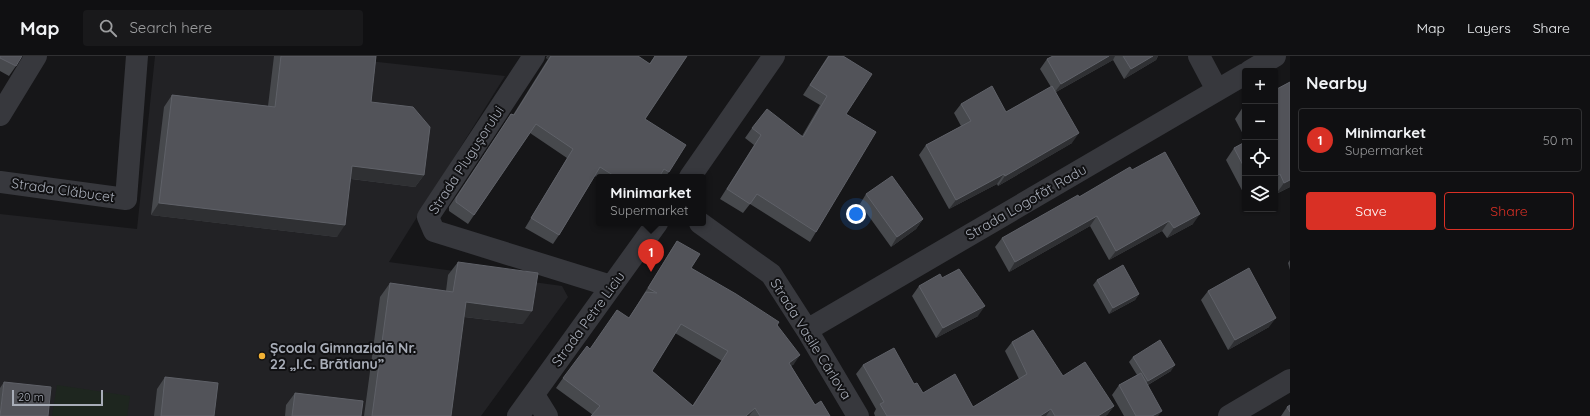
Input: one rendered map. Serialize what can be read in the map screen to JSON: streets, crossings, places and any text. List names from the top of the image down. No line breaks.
{"streets":{"street":["Strada Plugușorului","Strada Clăbucet","Strada Logofăt Radu","Strada Petre Liciu","Strada Vasile Cârlova"]},"crossings":[["Strada Plugușorului","Strada Petre Liciu"],["Strada Logofăt Radu","Strada Vasile Cârlova"]],"places":["Școala Gimnazială Nr. 22 „I.C. Brătianu”"],"scale_bar":"20 m","page":{"header":"Map","search":"Search here","nav":["Map","Layers","Share"],"heading":"Nearby","map_buttons":["+","−"],"list":[{"mark":"1","name":"Minimarket","note":"Supermarket","value":"50 m"}],"popup":["Minimarket","Supermarket"],"buttons":["Save","Share"],"pins":"1","scale":"20 m"}}
